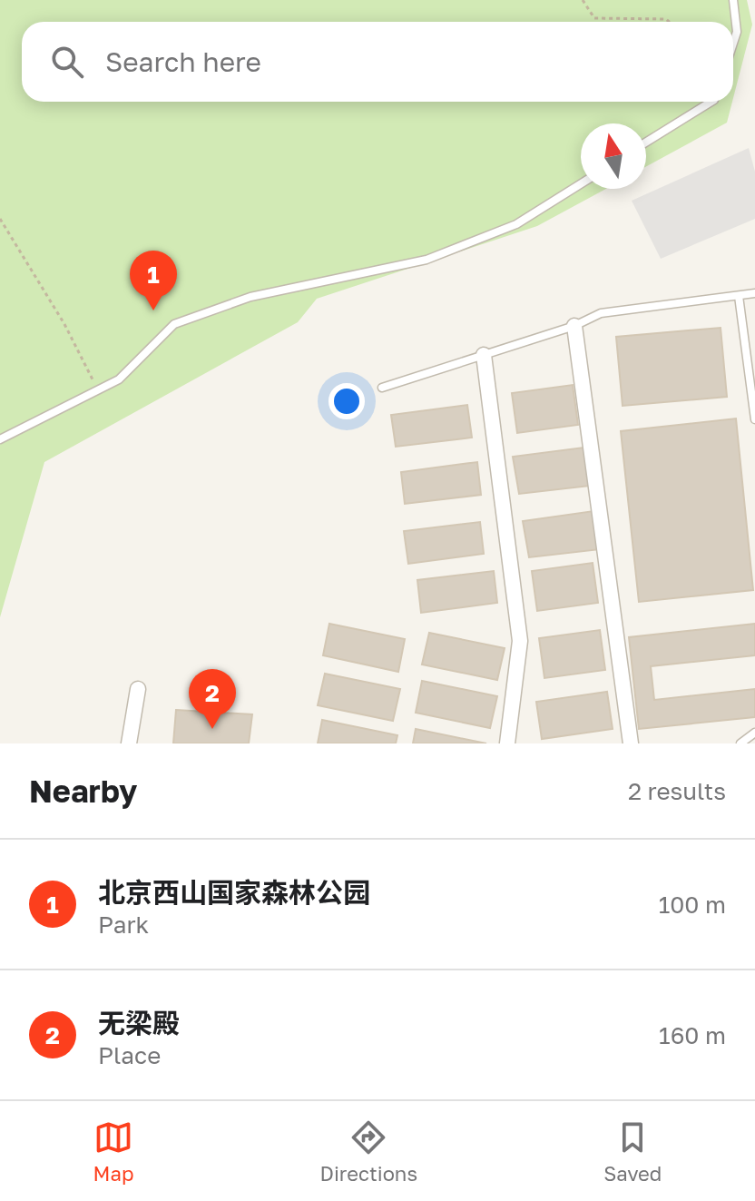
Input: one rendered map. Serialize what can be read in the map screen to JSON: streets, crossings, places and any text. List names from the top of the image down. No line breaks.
{"north":"top","page":{"search":"Search here","pins":["1","2"],"heading":["Nearby","2 results"],"list":[{"mark":"1","name":"北京西山国家森林公园","note":"Park","value":"100 m"},{"mark":"2","name":"无梁殿","note":"Place","value":"160 m"}],"nav":["Map","Directions","Saved"]}}
